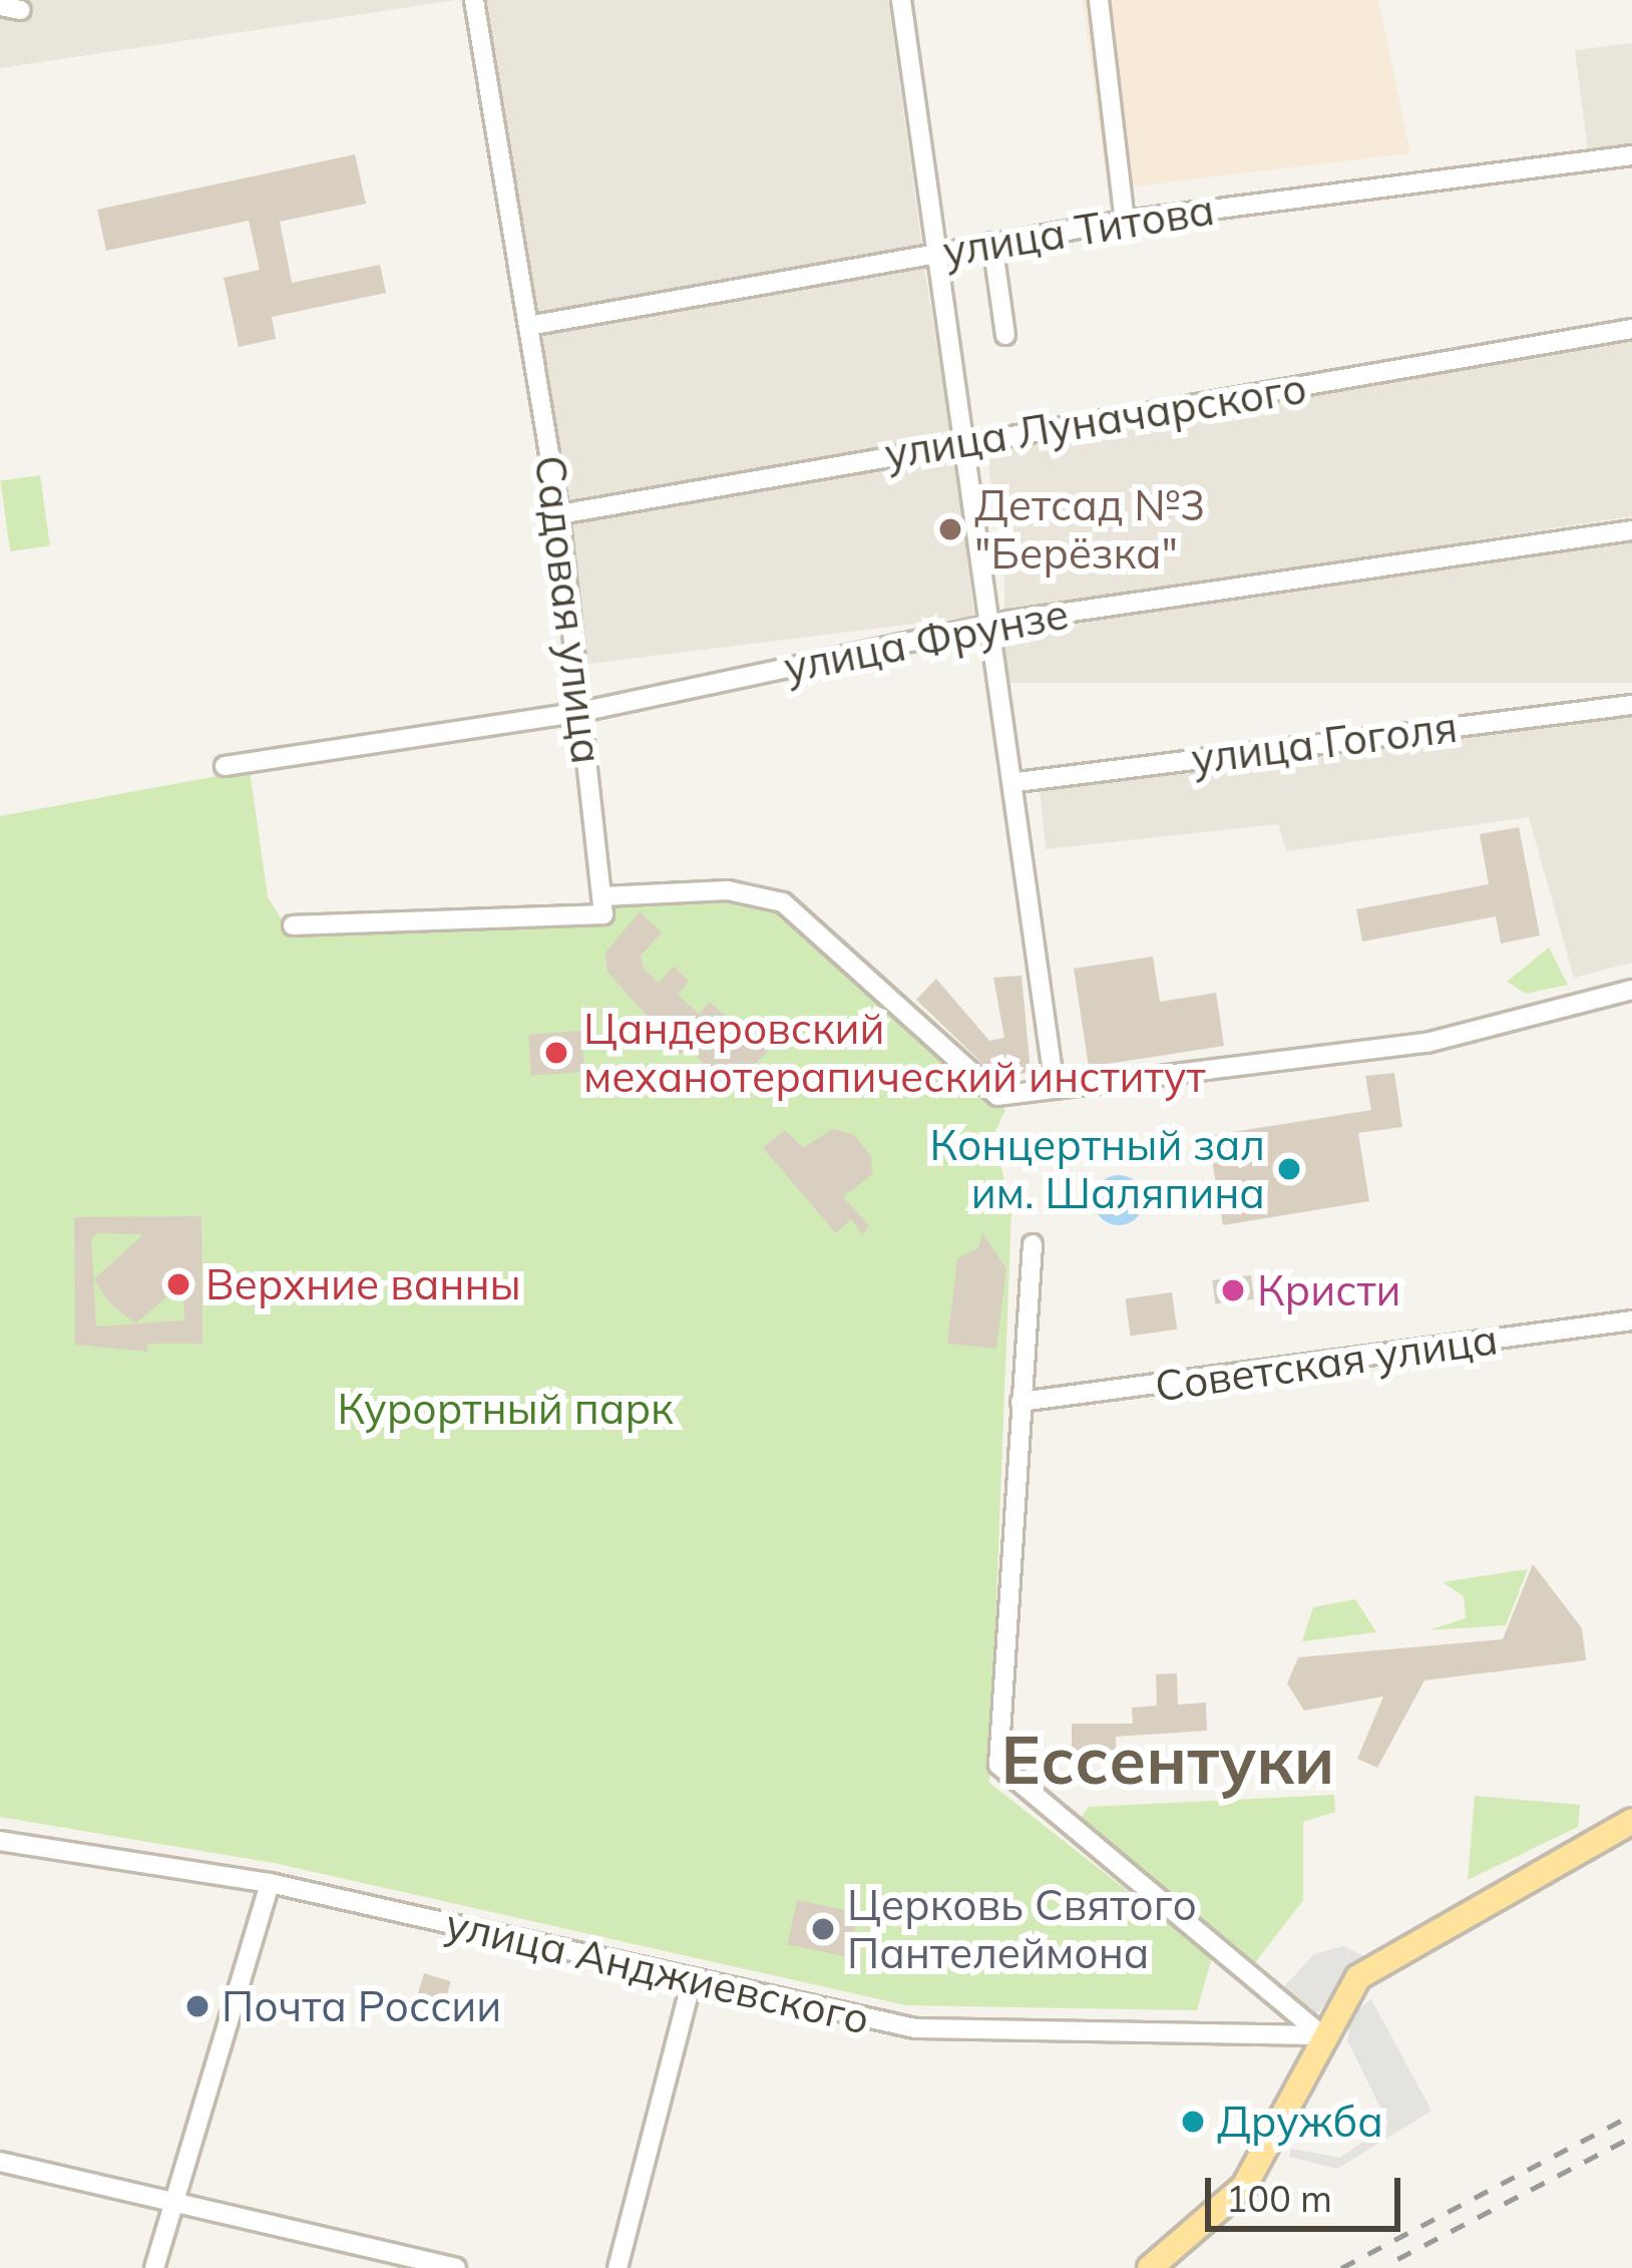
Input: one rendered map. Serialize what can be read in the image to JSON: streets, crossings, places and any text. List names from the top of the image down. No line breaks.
{"streets":{"street":["улица Титова","улица Луначарского","Садовая улица","улица Фрунзе","улица Гоголя","Советская улица","улица Анджиевского"]},"crossings":[["улица Титова","Садовая улица"],["улица Луначарского","Садовая улица"],["Садовая улица","улица Фрунзе"]],"districts":["Ессентуки"],"parks":["Курортный парк"],"places":["Детсад №3 \"Берёзка\"","Цандеровский механотерапический институт","Концертный зал им. Шаляпина","Верхние ванны","Кристи","Церковь Святого Пантелеймона","Почта России","Дружба"],"scale_bar":"100 m"}
